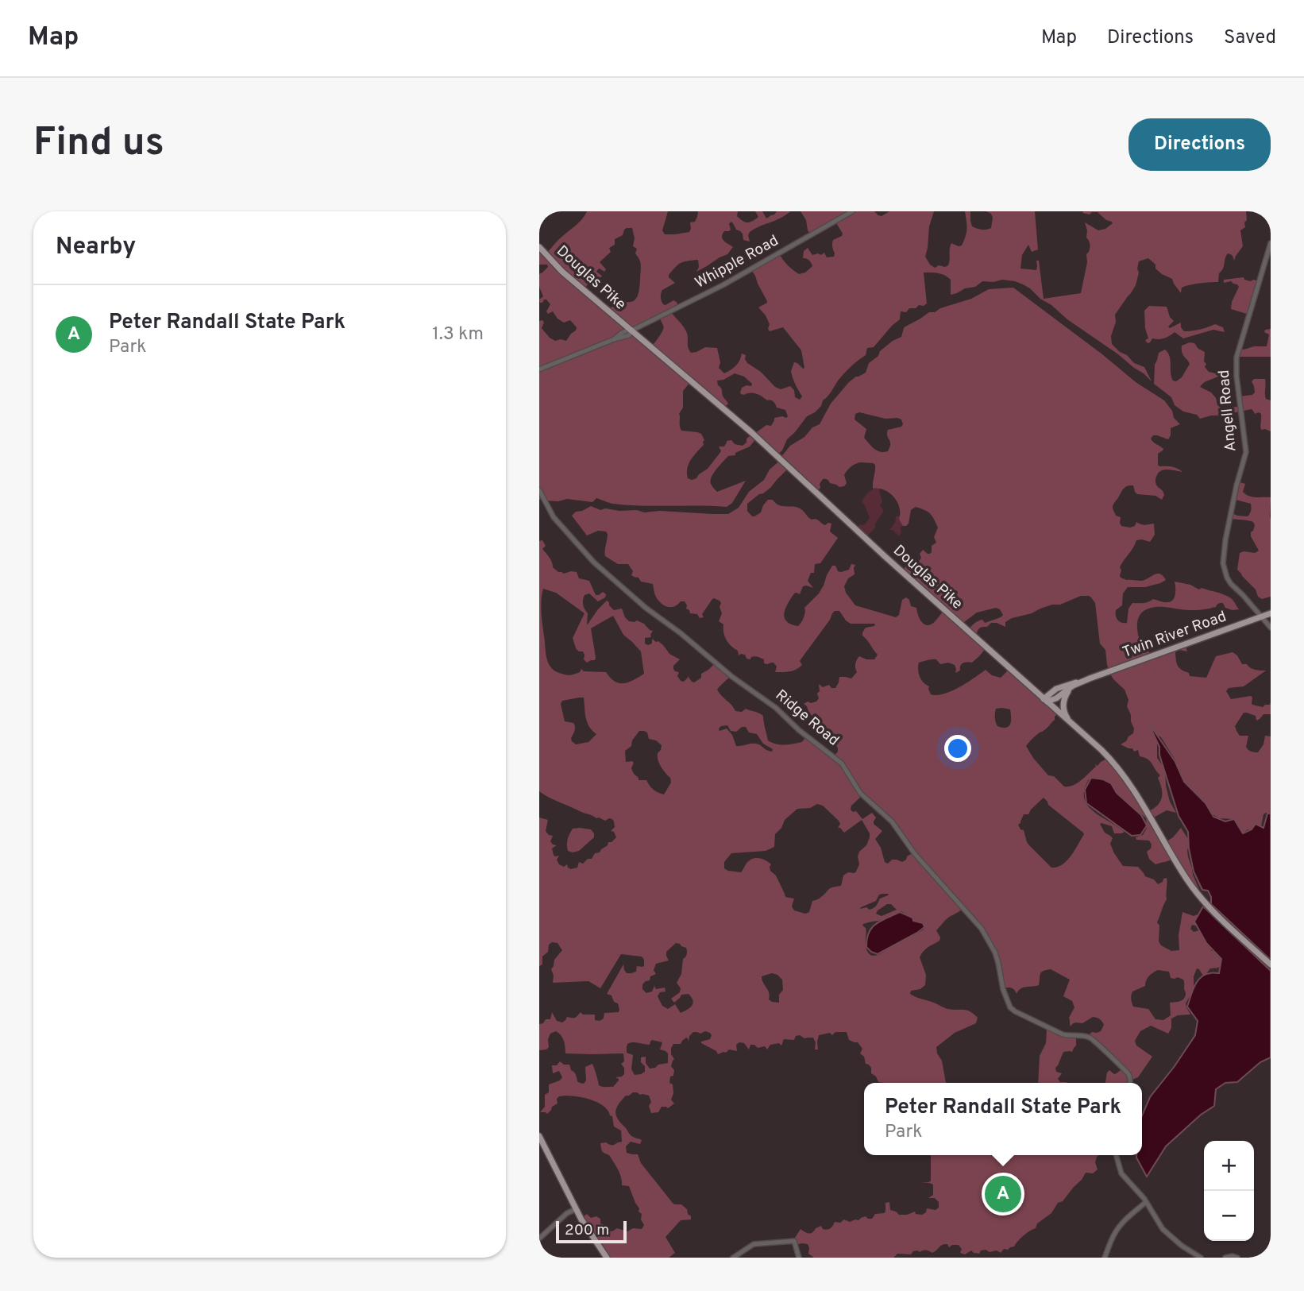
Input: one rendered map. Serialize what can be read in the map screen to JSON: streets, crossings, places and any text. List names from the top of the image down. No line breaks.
{"streets":{"main road":["Douglas Pike","Twin River Road"],"street":["Whipple Road","Angell Road","Ridge Road"]},"crossings":[["Whipple Road","Douglas Pike"],["Douglas Pike","Twin River Road"],["Angell Road","Twin River Road"]],"scale_bar":"200 m","page":{"header":"Map","nav":["Map","Directions","Saved"],"buttons":"Directions","title":"Find us","heading":"Nearby","list":[{"mark":"A","name":"Peter Randall State Park","note":"Park","value":"1.3 km"}],"popup":["Peter Randall State Park","Park"],"map_buttons":["+","−"],"pins":"A","scale":"200 m"}}
